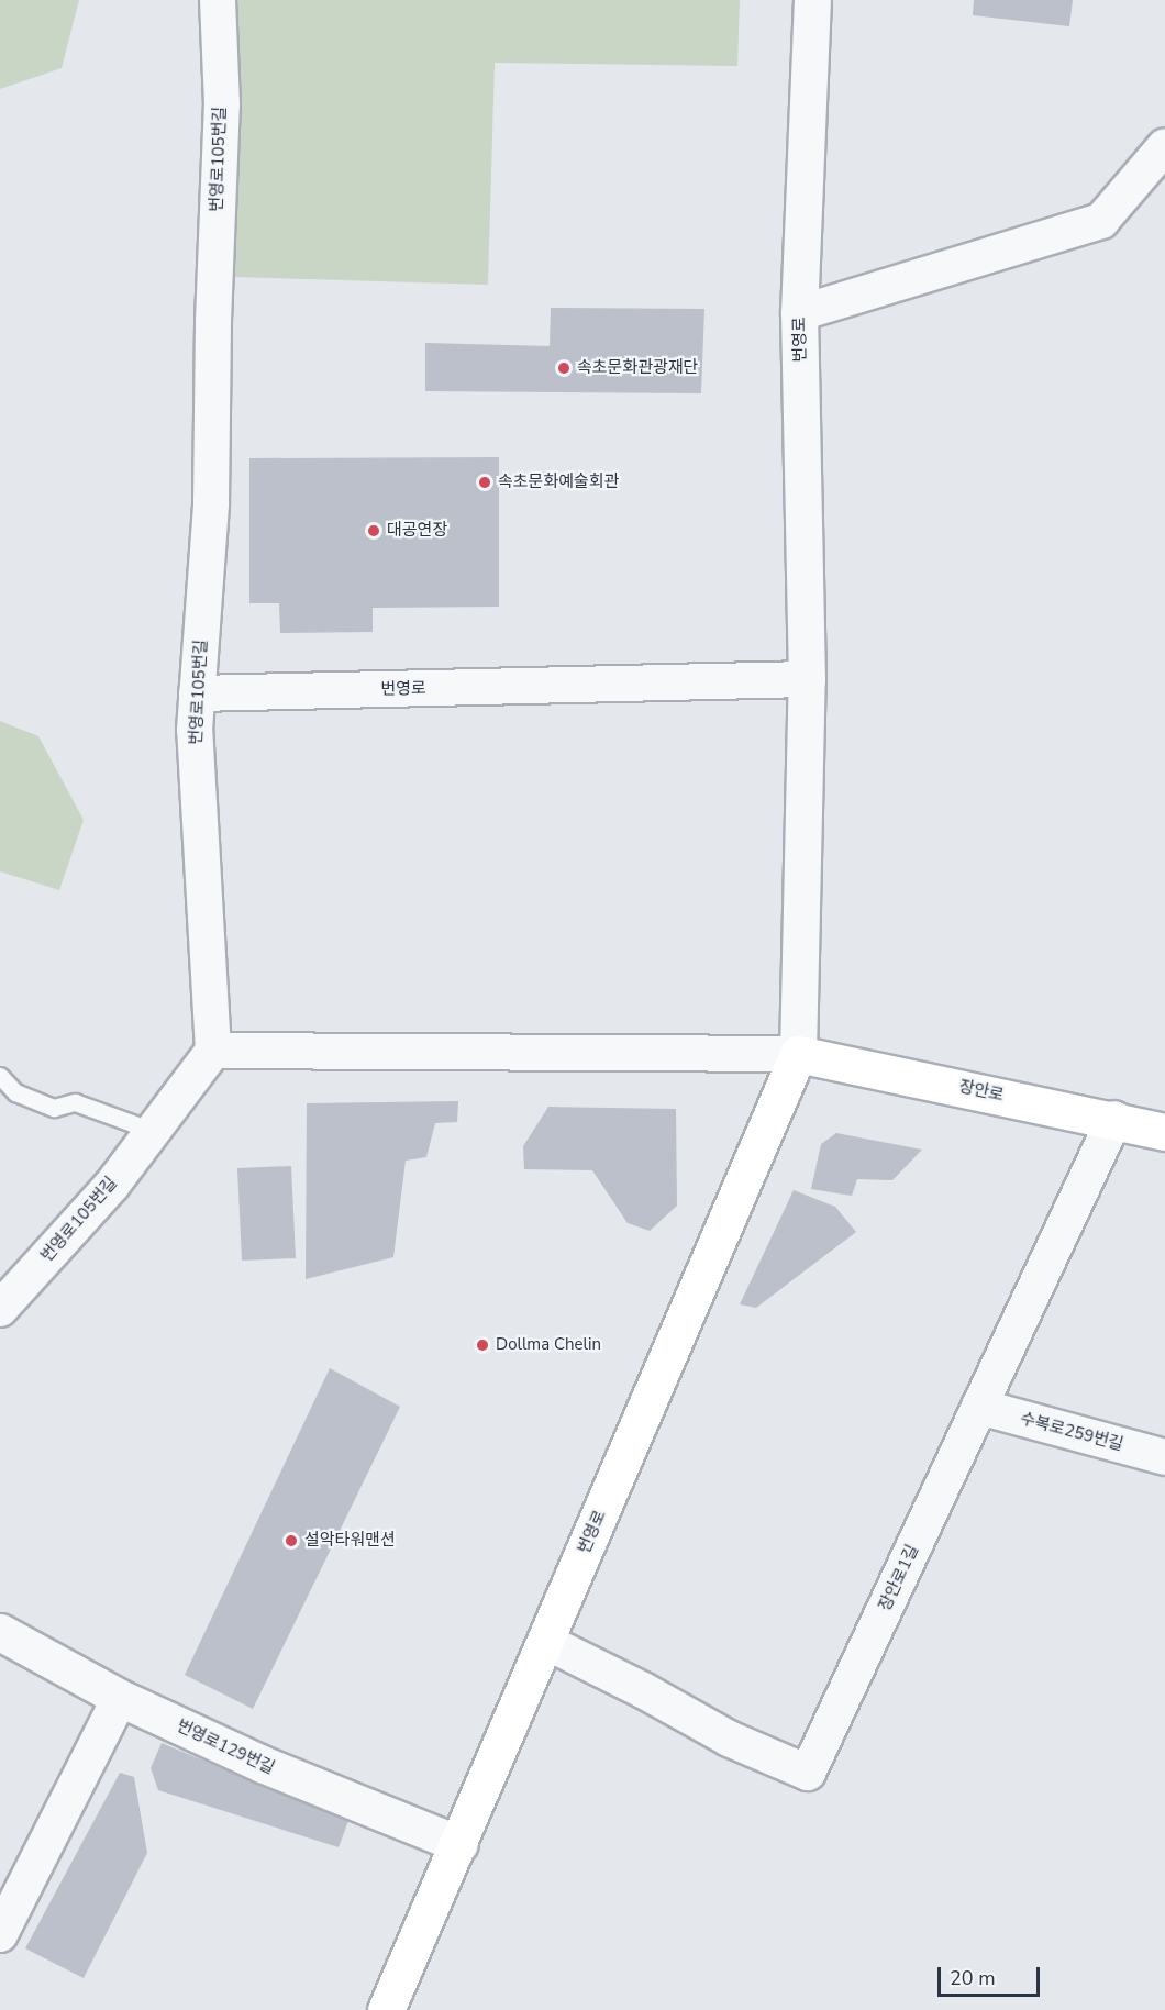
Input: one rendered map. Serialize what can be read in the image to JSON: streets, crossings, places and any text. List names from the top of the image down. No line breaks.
{"streets":{"main road":["번영로","장안로"],"street":["번영로105번길","수복로259번길","장안로1길","번영로129번길"]},"crossings":[["번영로105번길","번영로"],["번영로","장안로"],["번영로","장안로1길"],["번영로","번영로129번길"],["장안로","장안로1길"],["수복로259번길","장안로1길"]],"places":["속초문화관광재단","속초문화예술회관","대공연장","Dollma Chelin","설악타워맨션"],"scale_bar":"20 m"}
